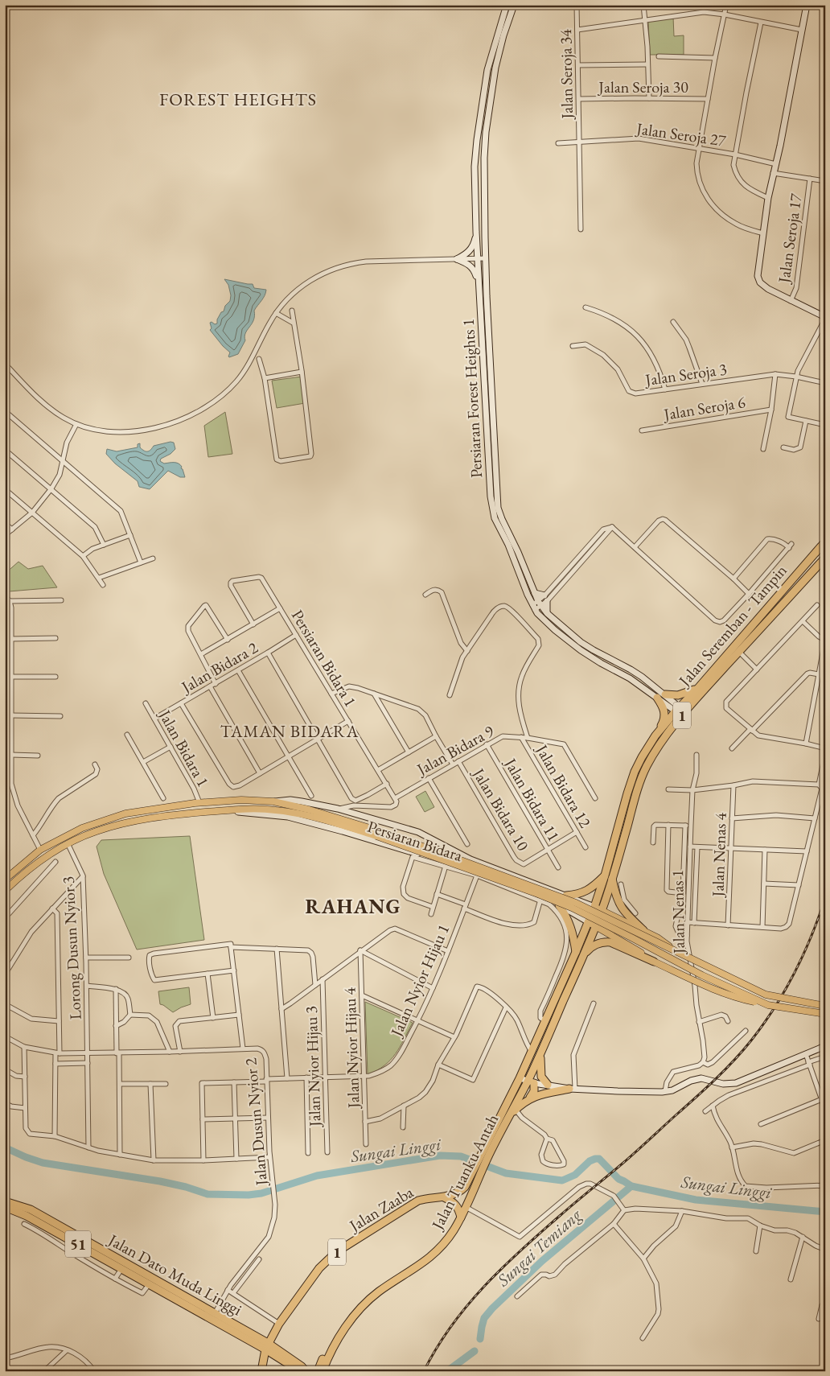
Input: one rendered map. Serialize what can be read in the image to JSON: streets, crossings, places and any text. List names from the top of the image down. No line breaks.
{"streets":{"highway":["Jalan Seremban - Tampin","1","Jalan Tuanku Antah","Jalan Zaaba","51","Jalan Dato Muda Linggi"],"main road":["Persiaran Bidara"],"street":["Jalan Seroja 34","Jalan Seroja 30","Jalan Seroja 27","Jalan Seroja 17","Jalan Seroja 3","Persiaran Forest Heights 1","Jalan Seroja 6","Persiaran Bidara 1","Jalan Bidara 2","Jalan Bidara 1","Jalan Bidara 9","Jalan Bidara 12","Jalan Bidara 11","Jalan Bidara 10","Jalan Nenas 4","Jalan Nenas 1","Lorong Dusun Nyior 3","Jalan Nyior Hijau 1","Jalan Nyior Hijau 4","Jalan Nyior Hijau 3","Jalan Dusun Nyior 2"]},"crossings":[["Jalan Seroja 34","Jalan Seroja 30"],["Jalan Seroja 34","Jalan Seroja 27"],["Persiaran Forest Heights 1","Jalan Seremban - Tampin"],["Jalan Seremban - Tampin","Persiaran Bidara"],["Jalan Seremban - Tampin","Jalan Tuanku Antah"],["Persiaran Bidara 1","Jalan Bidara 2"],["Persiaran Bidara 1","Jalan Bidara 9"],["Jalan Bidara 2","Jalan Bidara 1"],["1","Jalan Tuanku Antah"],["1","Jalan Zaaba"],["1","Jalan Dato Muda Linggi"],["Jalan Bidara 1","Persiaran Bidara"],["Jalan Bidara 9","Jalan Bidara 12"],["Jalan Bidara 9","Jalan Bidara 11"],["Jalan Bidara 9","Jalan Bidara 10"],["Jalan Bidara 11","Jalan Bidara 10"],["Persiaran Bidara","Lorong Dusun Nyior 3"],["Persiaran Bidara","Jalan Tuanku Antah"],["Lorong Dusun Nyior 3","Jalan Dusun Nyior 2"],["Jalan Nyior Hijau 1","Jalan Nyior Hijau 4"],["Jalan Nyior Hijau 1","Jalan Nyior Hijau 3"],["Jalan Nyior Hijau 1","Jalan Dusun Nyior 2"],["Jalan Dusun Nyior 2","Jalan Dato Muda Linggi"],["Jalan Tuanku Antah","Jalan Zaaba"],["Jalan Zaaba","Jalan Dato Muda Linggi"]],"districts":["FOREST HEIGHTS","TAMAN BIDARA","RAHANG"],"water":["Sungai Linggi","Sungai Temiang"]}
